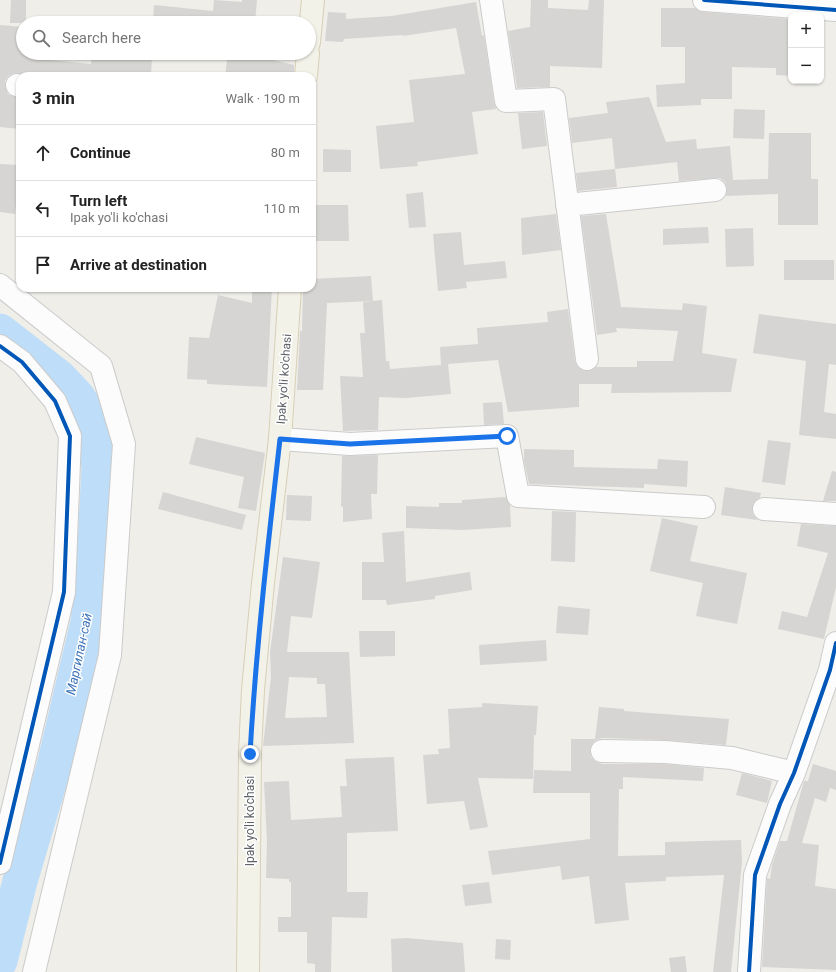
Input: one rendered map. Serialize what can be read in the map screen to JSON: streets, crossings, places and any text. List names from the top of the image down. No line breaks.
{"streets":{"main road":["Ipak yo'li ko'chasi"]},"water":["Маргилан-сай"],"page":{"map_buttons":["+","−"],"search":"Search here","heading":["3 min","Walk · 190 m"],"list":[["Continue","80 m"],["Turn left","Ipak yo'li ko'chasi","110 m"],"Arrive at destination"]}}
